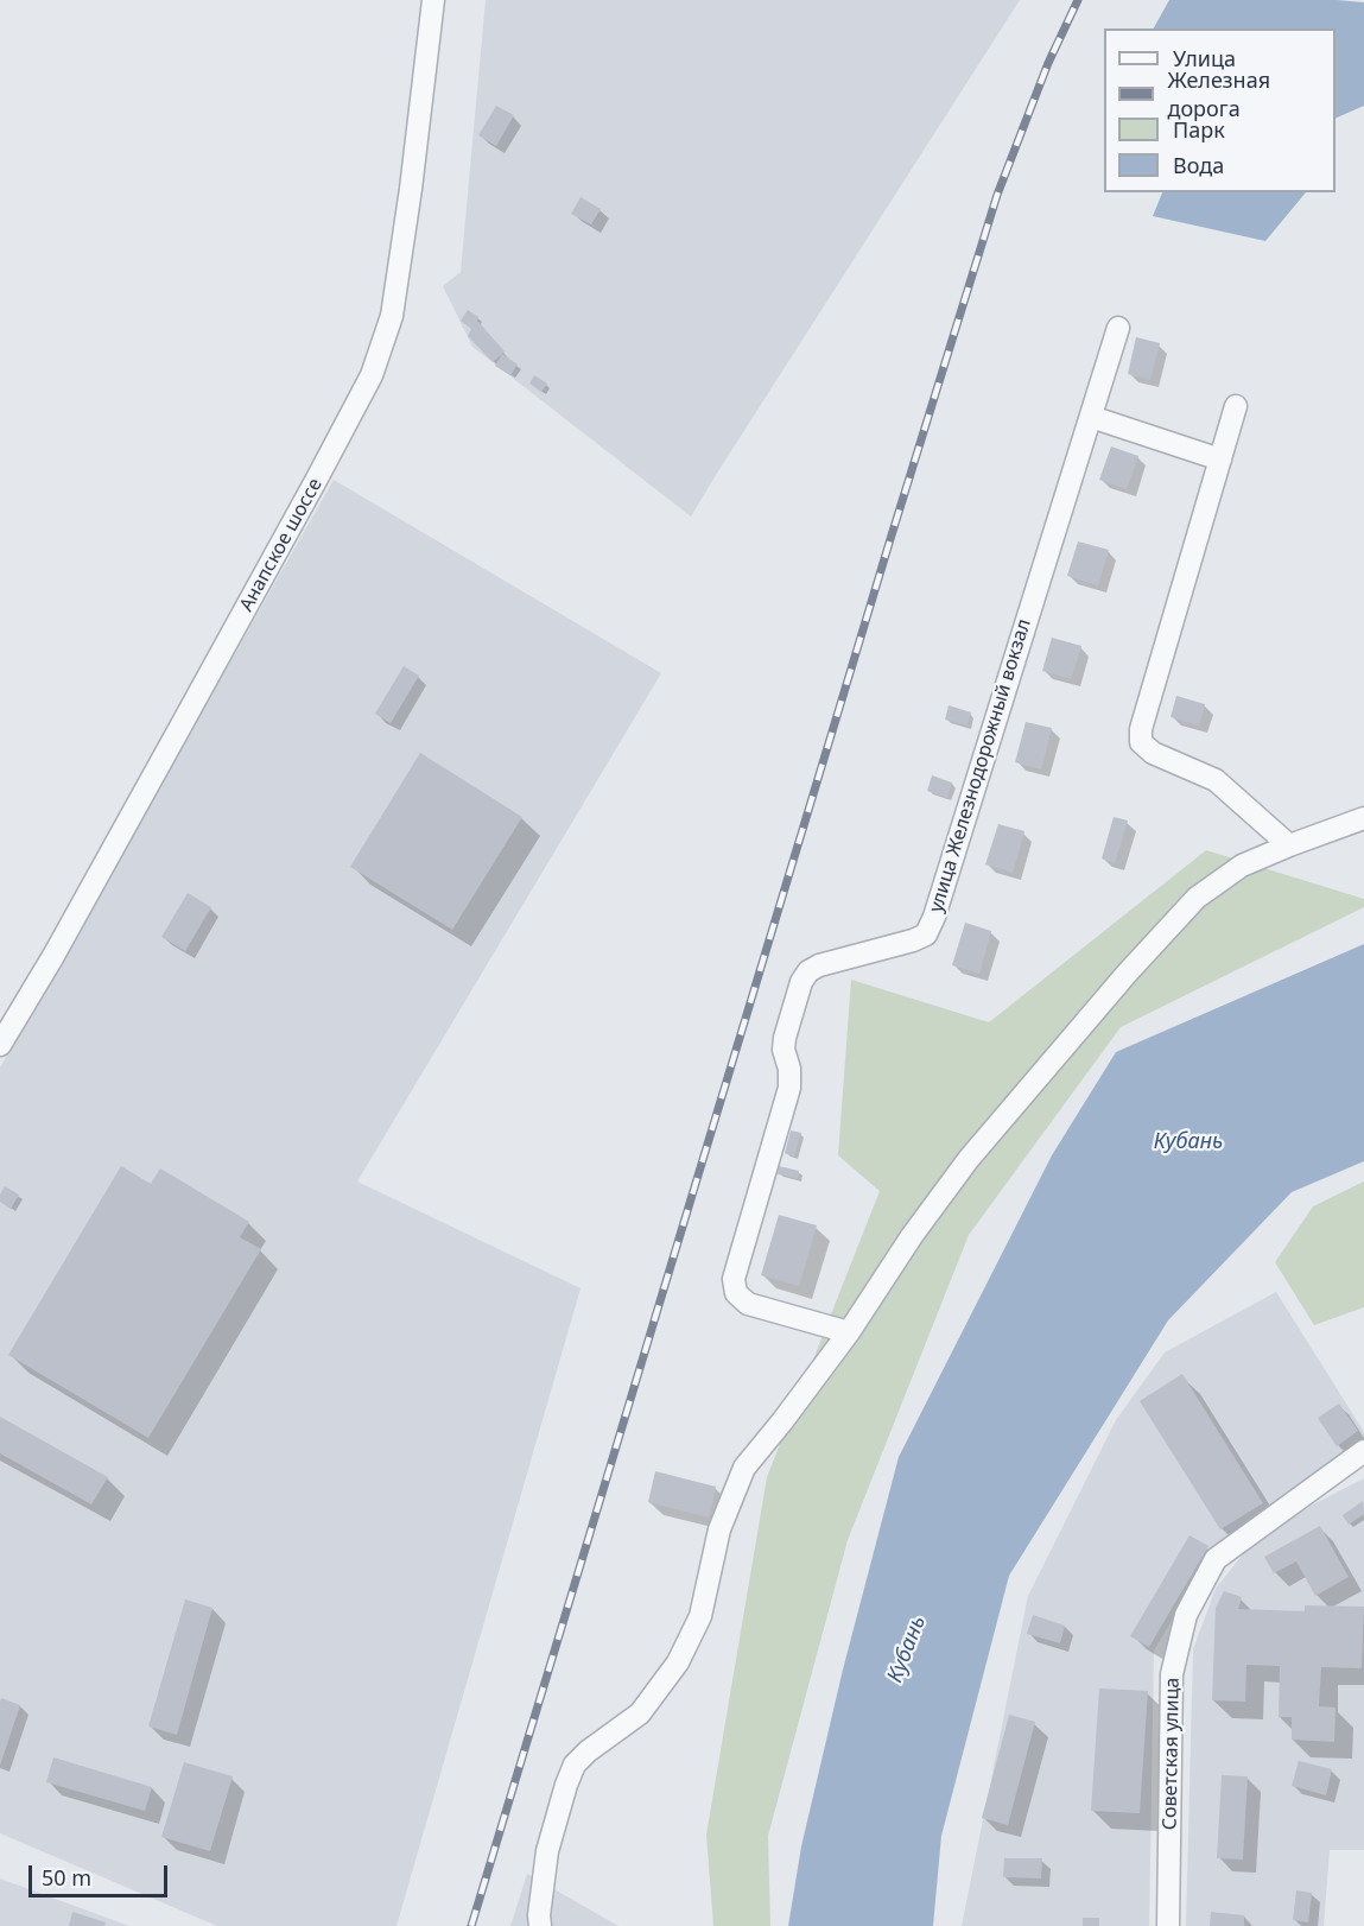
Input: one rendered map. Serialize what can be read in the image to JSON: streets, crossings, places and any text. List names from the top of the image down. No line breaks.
{"streets":{"street":["Анапское шоссе","улица Железнодорожный вокзал","Советская улица"]},"water":["Кубань"],"legend":["Улица","Железная дорога","Парк","Вода"],"scale_bar":"50 m"}
